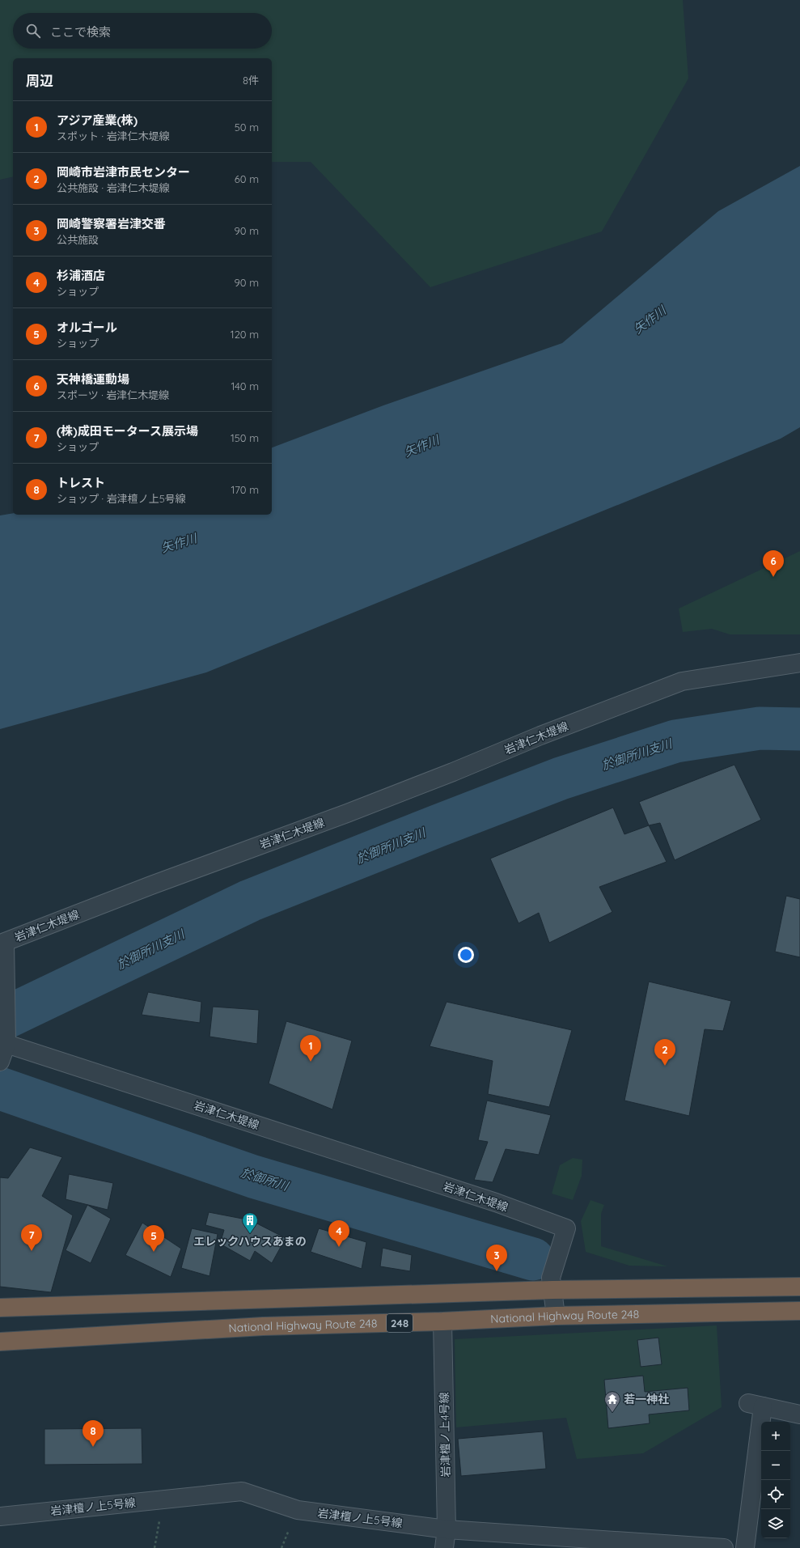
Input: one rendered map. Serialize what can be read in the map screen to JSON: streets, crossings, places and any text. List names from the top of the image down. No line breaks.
{"streets":{"highway":["National Highway Route 248","248"],"street":["岩津仁木堤線","岩津檀ノ上4号線","岩津檀ノ上5号線"]},"crossings":[["National Highway Route 248","岩津檀ノ上4号線"],["岩津檀ノ上4号線","岩津檀ノ上5号線"]],"water":["矢作川","於御所川支川","於御所川"],"places":{"building":["エレックハウスあまの"],"temple":["若一神社"]},"page":{"search":"ここで検索","heading":["周辺","8件"],"list":[{"mark":"1","name":"アジア産業(株)","note":"スポット · 岩津仁木堤線","value":"50 m"},{"mark":"2","name":"岡崎市岩津市民センター","note":"公共施設 · 岩津仁木堤線","value":"60 m"},{"mark":"3","name":"岡崎警察署岩津交番","note":"公共施設","value":"90 m"},{"mark":"4","name":"杉浦酒店","note":"ショップ","value":"90 m"},{"mark":"5","name":"オルゴール","note":"ショップ","value":"120 m"},{"mark":"6","name":"天神橋運動場","note":"スポーツ · 岩津仁木堤線","value":"140 m"},{"mark":"7","name":"(株)成田モータース展示場","note":"ショップ","value":"150 m"},{"mark":"8","name":"トレスト","note":"ショップ · 岩津檀ノ上5号線","value":"170 m"}],"pins":["6","1","2","4","7","5","3","8"],"map_buttons":["+","−"]}}
